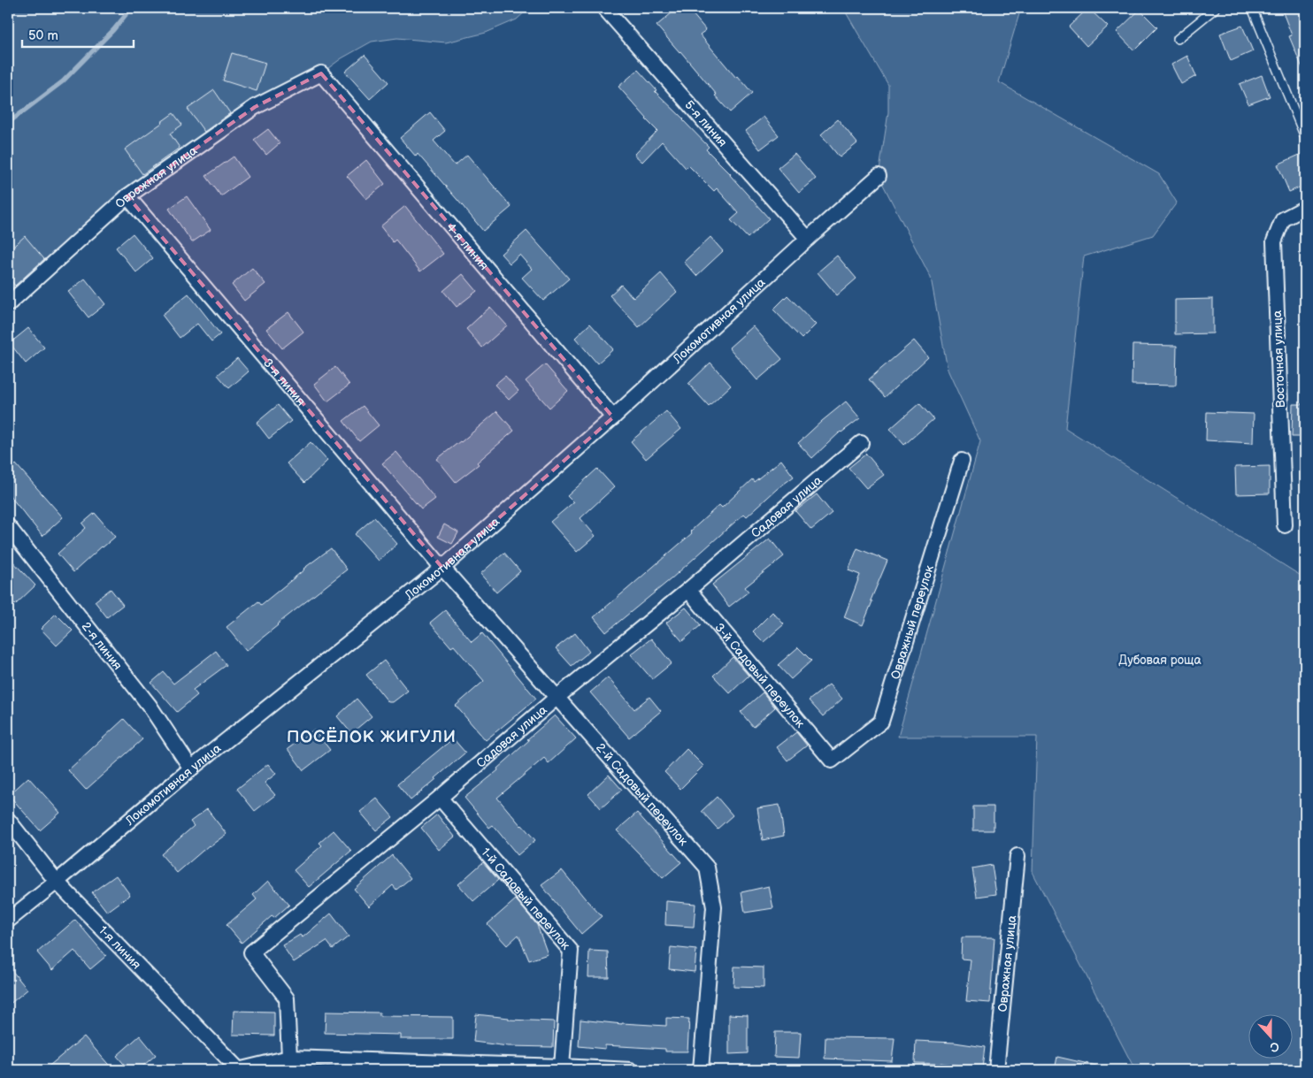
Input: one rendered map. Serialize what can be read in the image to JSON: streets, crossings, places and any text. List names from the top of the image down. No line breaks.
{"streets":{"street":["5-я линия","Овражная улица","4-я линия","Локомотивная улица","Восточная улица","3-я линия","Садовая улица","Овражный переулок","2-я линия","3-й Садовый переулок","2-й Садовый переулок","1-й Садовый переулок","1-я линия"]},"crossings":[["5-я линия","Локомотивная улица"],["Овражная улица","4-я линия"],["Овражная улица","3-я линия"],["4-я линия","Локомотивная улица"],["Локомотивная улица","3-я линия"],["Локомотивная улица","2-я линия"],["Локомотивная улица","2-й Садовый переулок"],["Локомотивная улица","1-я линия"],["3-я линия","2-й Садовый переулок"],["Садовая улица","3-й Садовый переулок"],["Садовая улица","2-й Садовый переулок"],["Садовая улица","1-й Садовый переулок"],["Овражный переулок","3-й Садовый переулок"]],"districts":["ПОСЁЛОК ЖИГУЛИ"],"parks":["Дубовая роща"],"scale_bar":"50 m","north":"bottom"}
